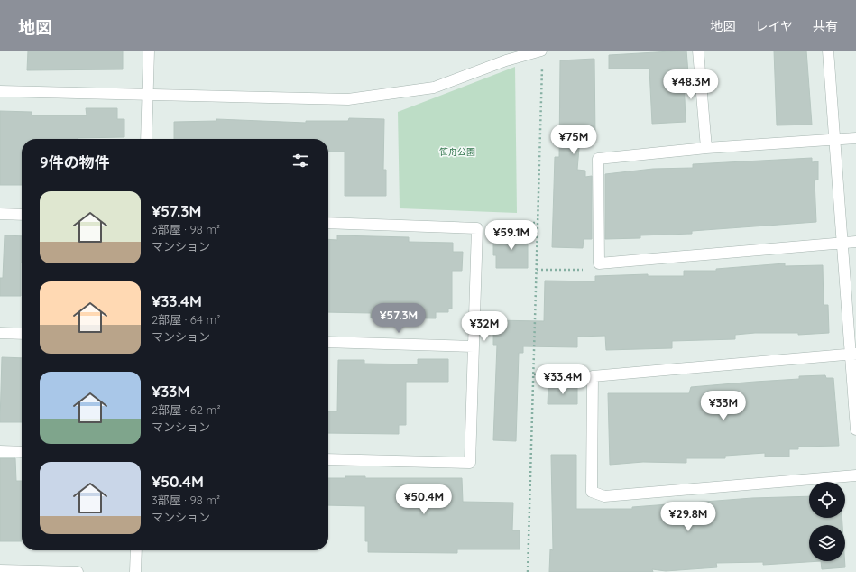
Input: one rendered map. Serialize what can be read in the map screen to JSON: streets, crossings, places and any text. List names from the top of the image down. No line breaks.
{"parks":["笹舟公園"],"page":{"header":"地図","nav":["地図","レイヤ","共有"],"price":["¥48.3M","¥75M","¥59.1M","¥57.3M","¥32M","¥33.4M","¥33M","¥50.4M","¥29.8M"],"heading":"9件の物件","list":[{"name":"¥57.3M","note":"3部屋 · 98 m² · マンション"},{"name":"¥33.4M","note":"2部屋 · 64 m² · マンション"},{"name":"¥33M","note":"2部屋 · 62 m² · マンション"},{"name":"¥50.4M","note":"3部屋 · 98 m² · マンション"}]}}
